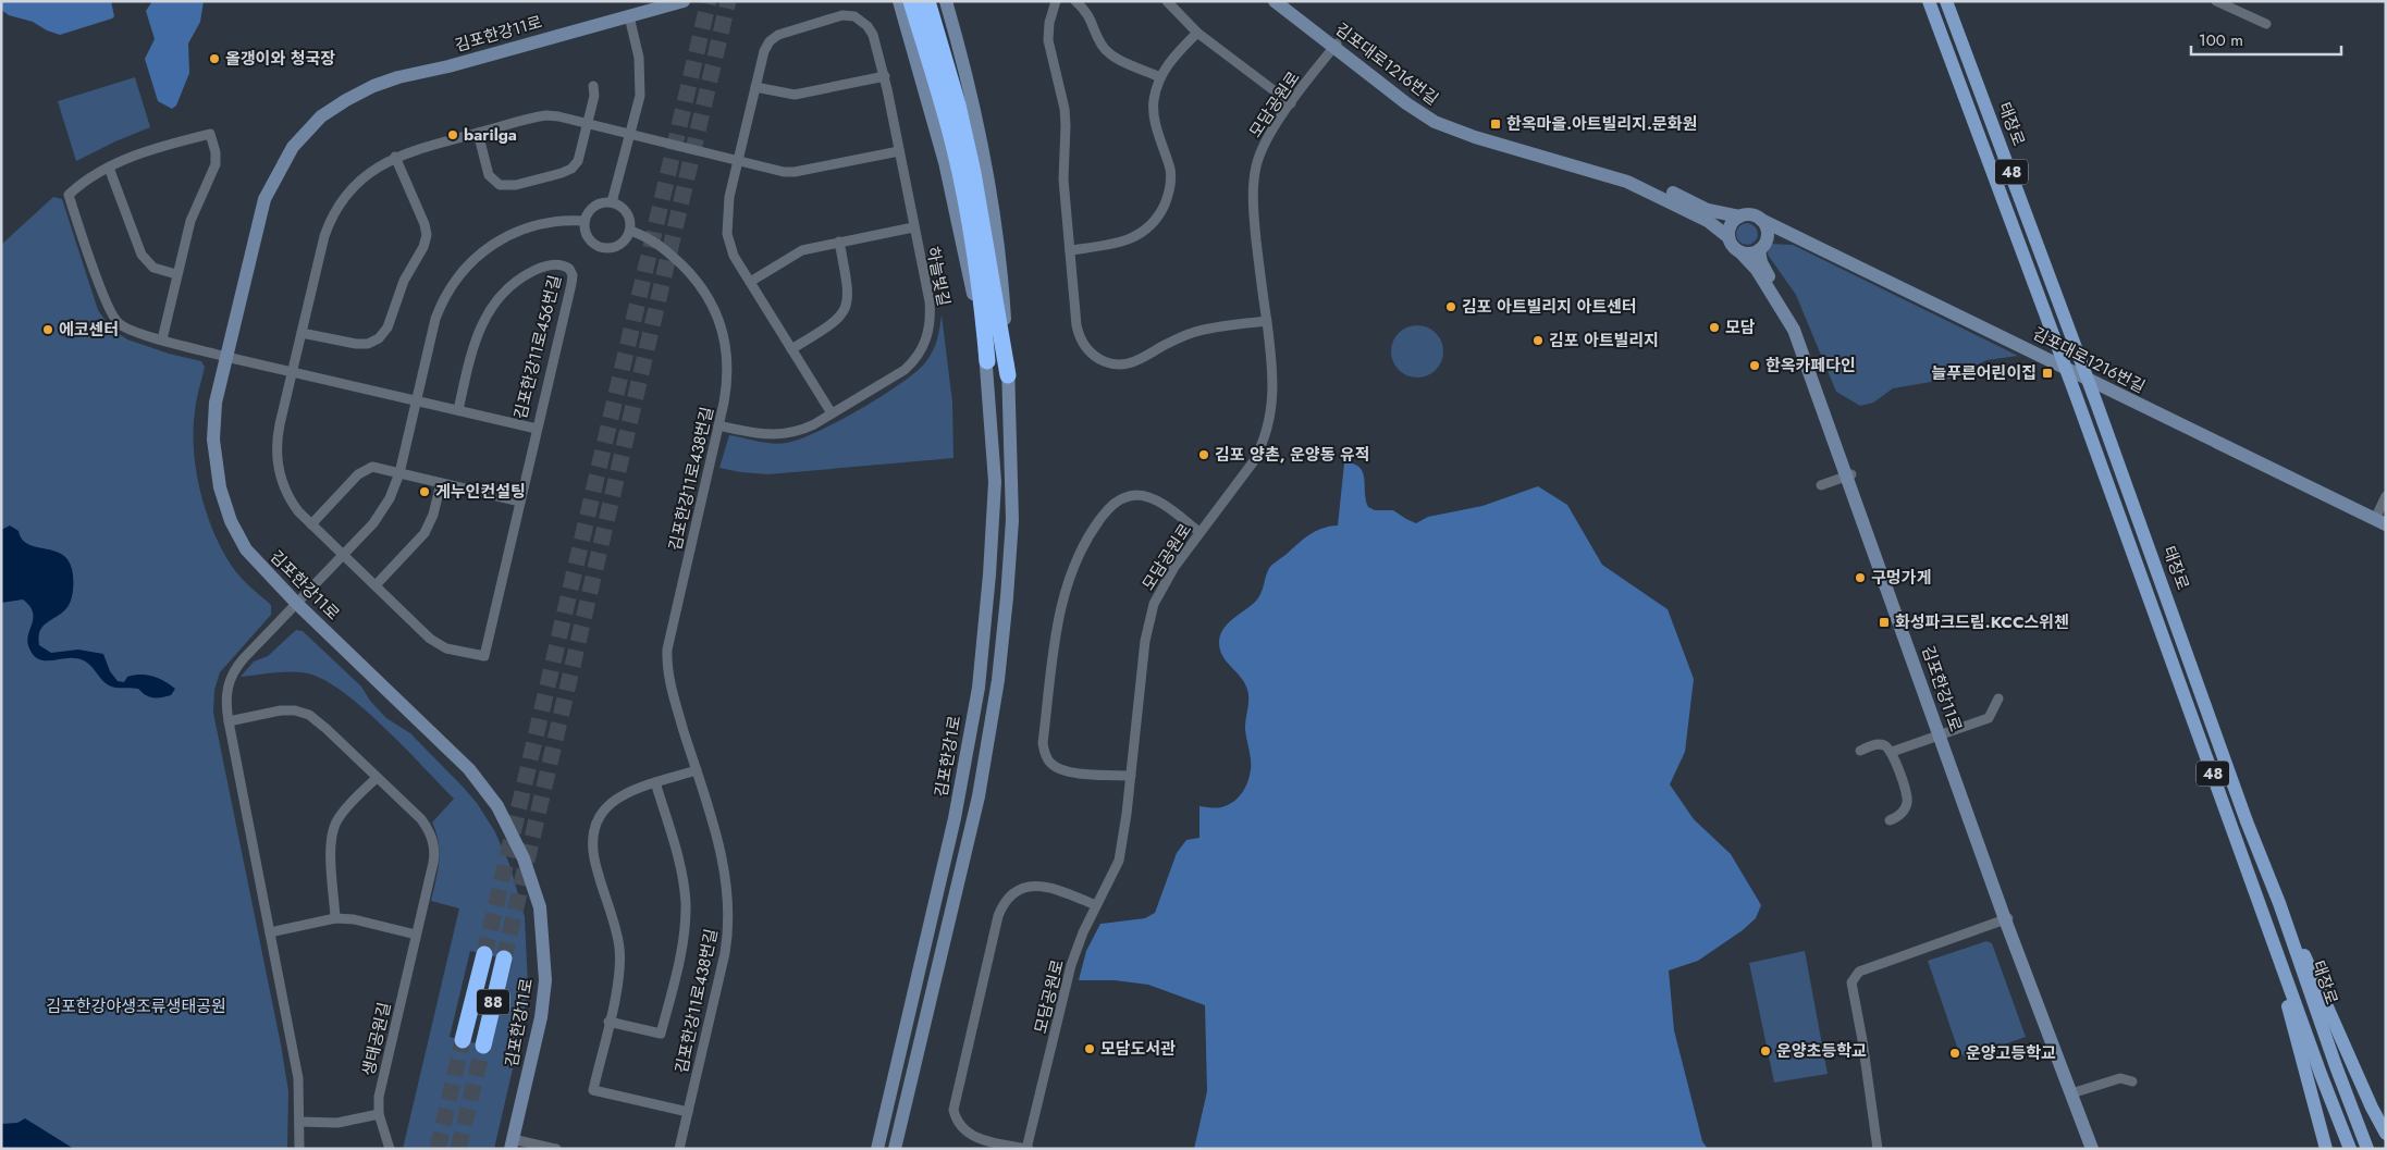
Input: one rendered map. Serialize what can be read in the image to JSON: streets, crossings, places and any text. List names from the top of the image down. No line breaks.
{"streets":{"highway":["88"],"main road":["태장로","48"],"street":["김포한강11로","김포대로1216번길","모담공원로","하늘빛길","김포한강11로456번길","김포한강11로438번길","김포한강1로","생태공원길"]},"crossings":[["김포한강11로","김포대로1216번길"],["김포한강11로","김포한강11로456번길"],["김포대로1216번길","모담공원로"],["하늘빛길","김포한강11로438번길"]],"parks":["김포한강야생조류생태공원"],"places":{"other":["올갱이와 청국장","barilga","김포 아트빌리지 아트센터","모담","에코센터","김포 아트빌리지","한옥카페다인","김포 양촌, 운양동 유적","게누인컨설팅","구멍가게","모담도서관","운양초등학교","운양고등학교"],"transit":["한옥마을.아트빌리지.문화원","늘푸른어린이집","화성파크드림.KCC스위첸"]},"scale_bar":"100 m"}
